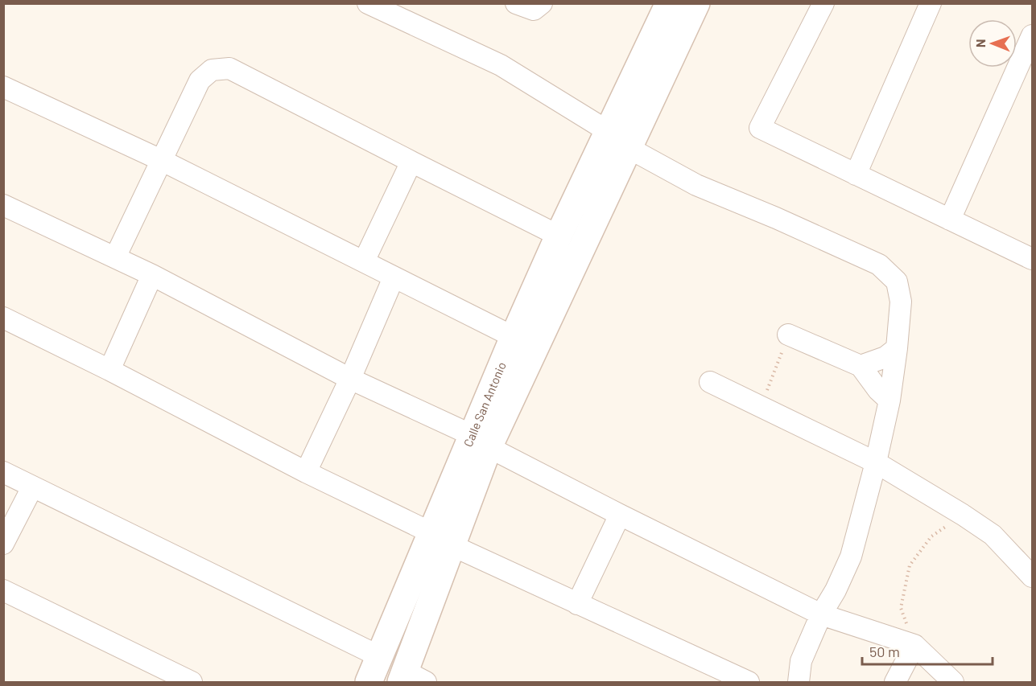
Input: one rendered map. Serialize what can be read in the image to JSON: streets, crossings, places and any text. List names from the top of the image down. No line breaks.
{"streets":{"street":["Calle San Antonio"]},"scale_bar":"50 m","north":"left"}
